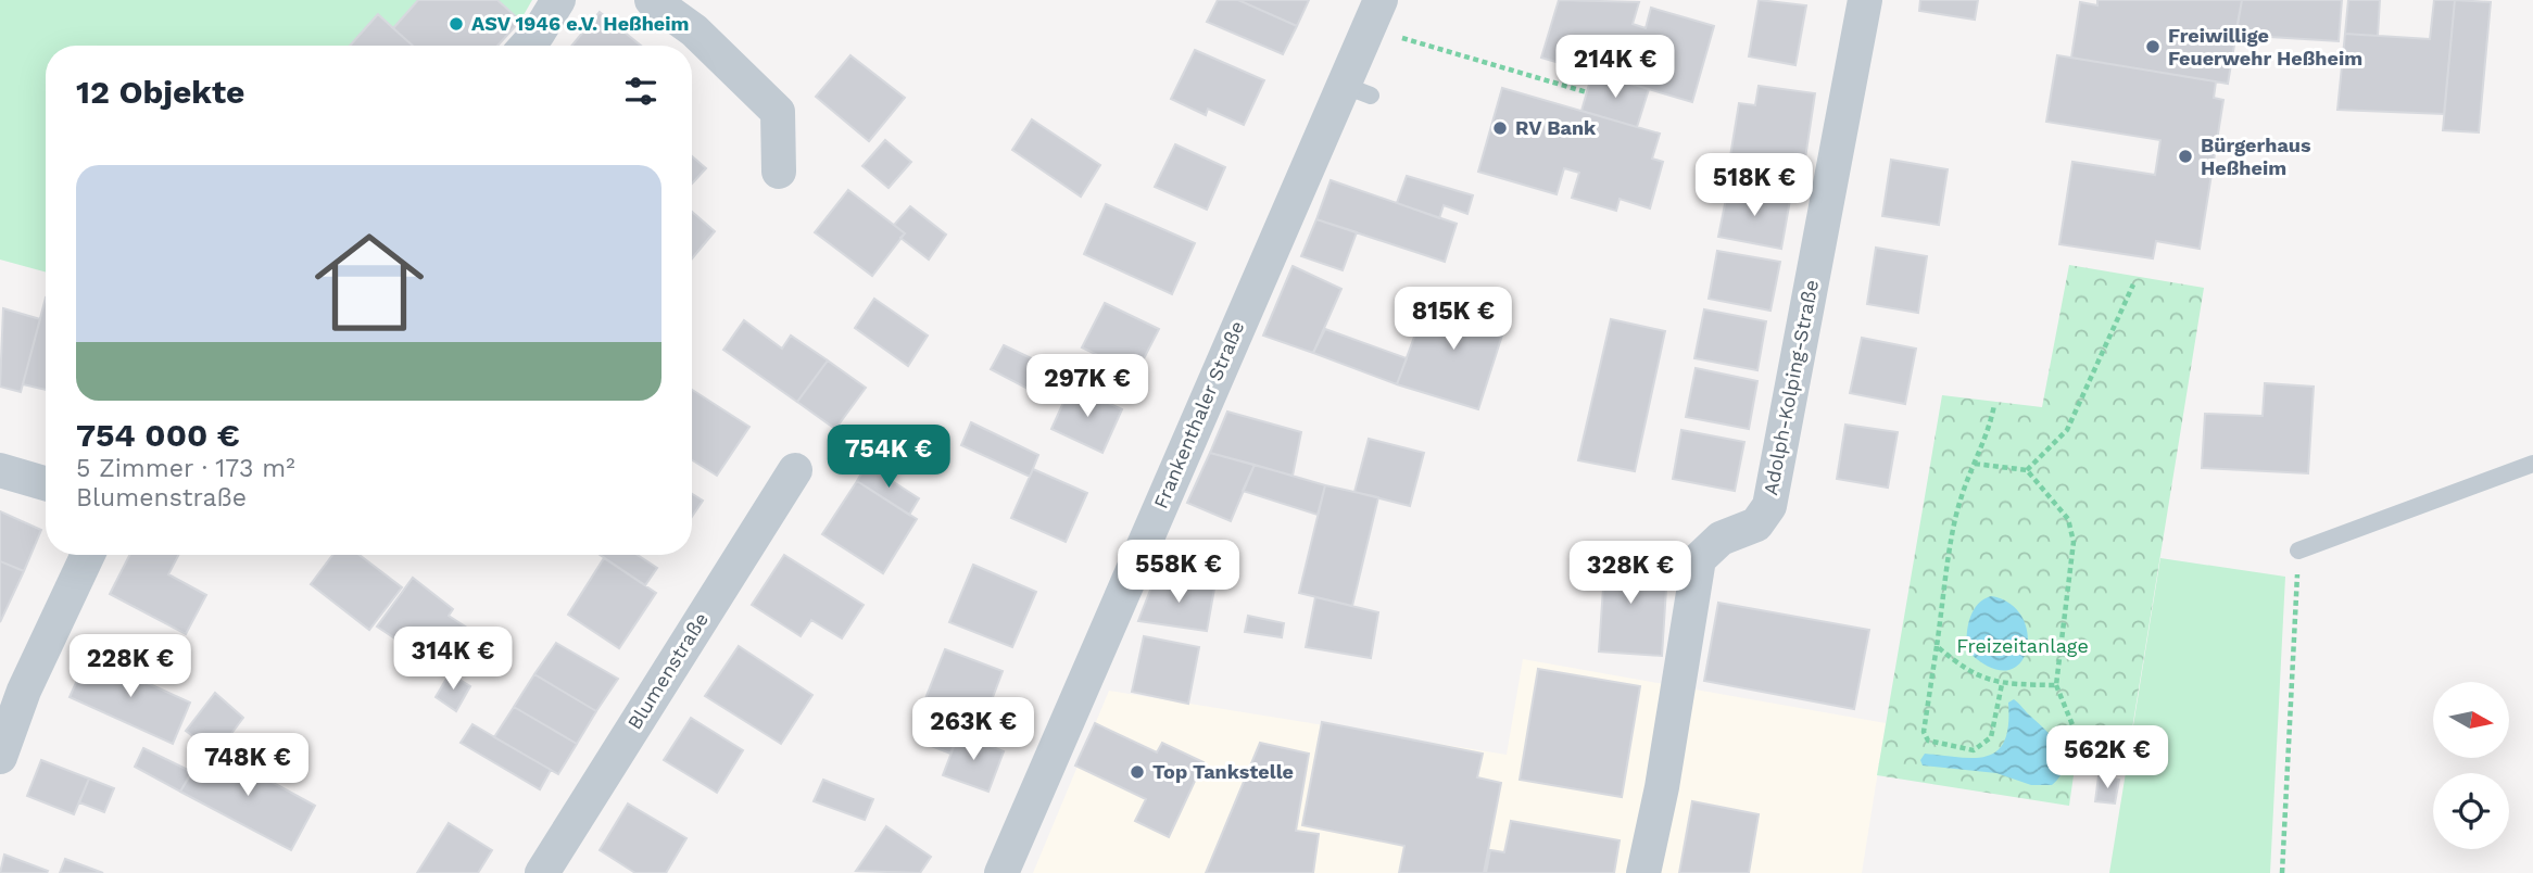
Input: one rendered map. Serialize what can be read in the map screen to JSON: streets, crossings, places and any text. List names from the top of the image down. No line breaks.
{"streets":{"street":["Adolph-Kolping-Straße","Frankenthaler Straße","Blumenstraße"]},"parks":["Freizeitanlage"],"places":["ASV 1946 e.V. Heßheim","Freiwillige Feuerwehr Heßheim","RV Bank","Bürgerhaus Heßheim","Top Tankstelle"],"north":"right","page":{"price":["214K €","518K €","815K €","297K €","754K €","558K €","328K €","314K €","228K €","263K €","562K €","748K €"],"heading":"12 Objekte","list":[{"name":"754 000 €","note":"5 Zimmer · 173 m² · Blumenstraße"}]}}
